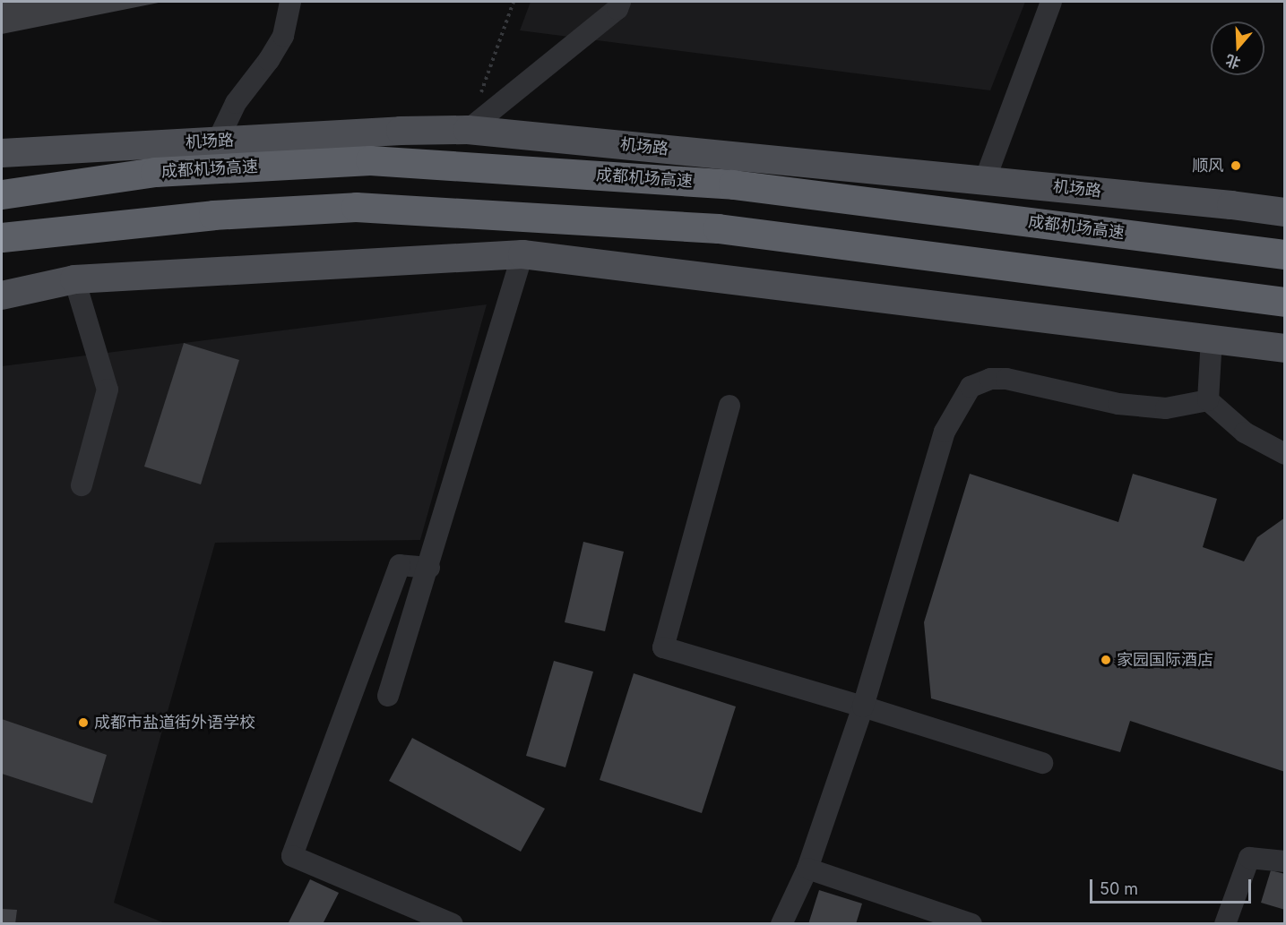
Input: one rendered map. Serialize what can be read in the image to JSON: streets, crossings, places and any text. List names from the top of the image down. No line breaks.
{"streets":{"highway":["成都机场高速"],"main road":["机场路"]},"places":["顺风","家园国际酒店","成都市盐道街外语学校"],"scale_bar":"50 m","north":"bottom"}
